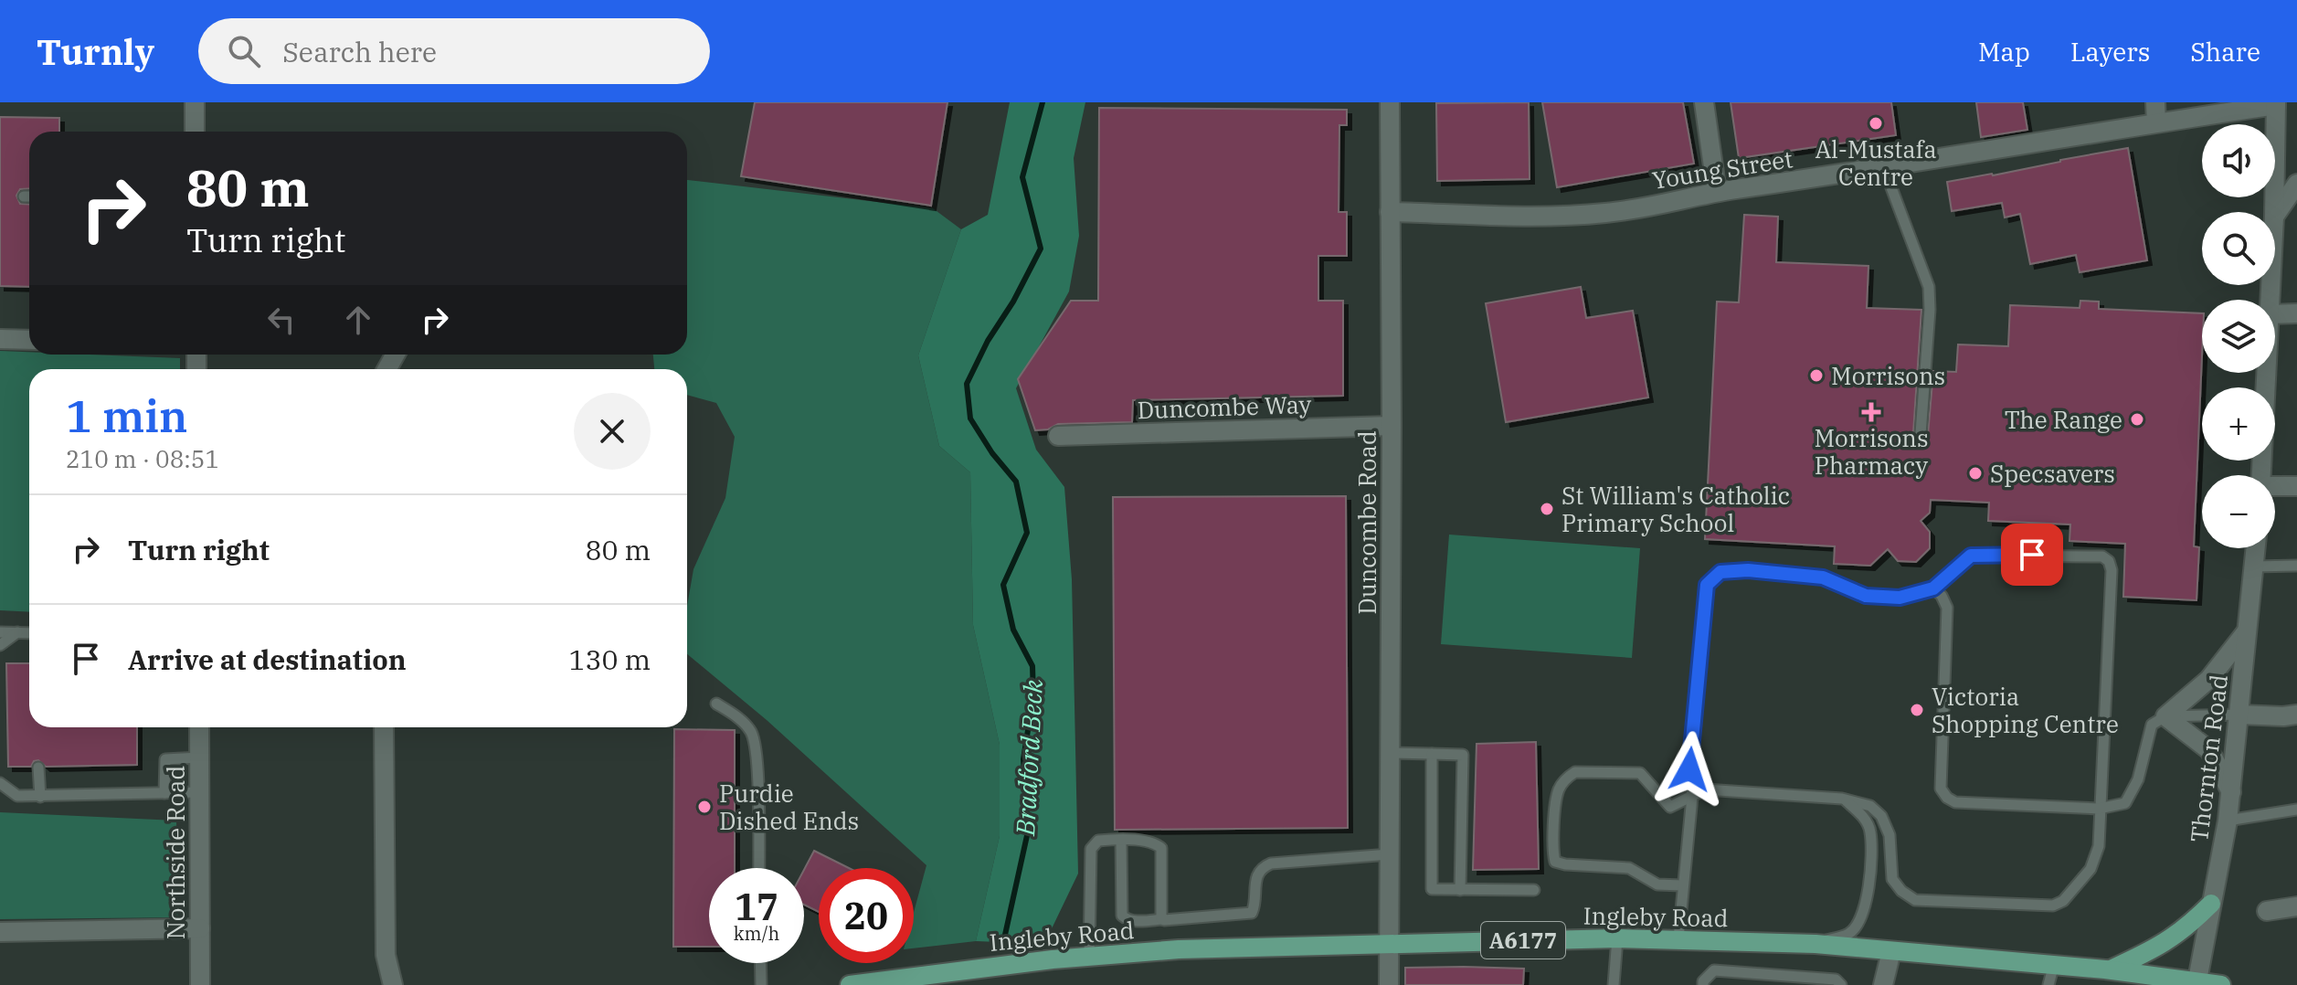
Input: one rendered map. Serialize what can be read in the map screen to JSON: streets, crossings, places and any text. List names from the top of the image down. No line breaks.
{"streets":{"main road":["Ingleby Road","A6177"],"street":["Young Street","Duncombe Way","Duncombe Road","Thornton Road","Northside Road"]},"crossings":[["Young Street","Duncombe Road"],["Duncombe Way","Duncombe Road"],["Duncombe Road","Ingleby Road"],["Thornton Road","Ingleby Road"],["Thornton Road","A6177"],["Ingleby Road","A6177"]],"water":["Bradford Beck"],"places":{"other":["Al-Mustafa Centre","Morrisons","The Range","Specsavers","St William's Catholic Primary School","Victoria Shopping Centre","Purdie Dished Ends"],"health":["Morrisons Pharmacy"]},"page":{"header":"Turnly","search":"Search here","nav":["Map","Layers","Share"],"map_buttons":["+","−"],"turn":["80 m","Turn right"],"heading":["1 min","210 m · 08:51"],"list":[{"name":"Turn right","value":"80 m"},{"name":"Arrive at destination","value":"130 m"}],"speed":"17 km/h","limit":"20"}}
